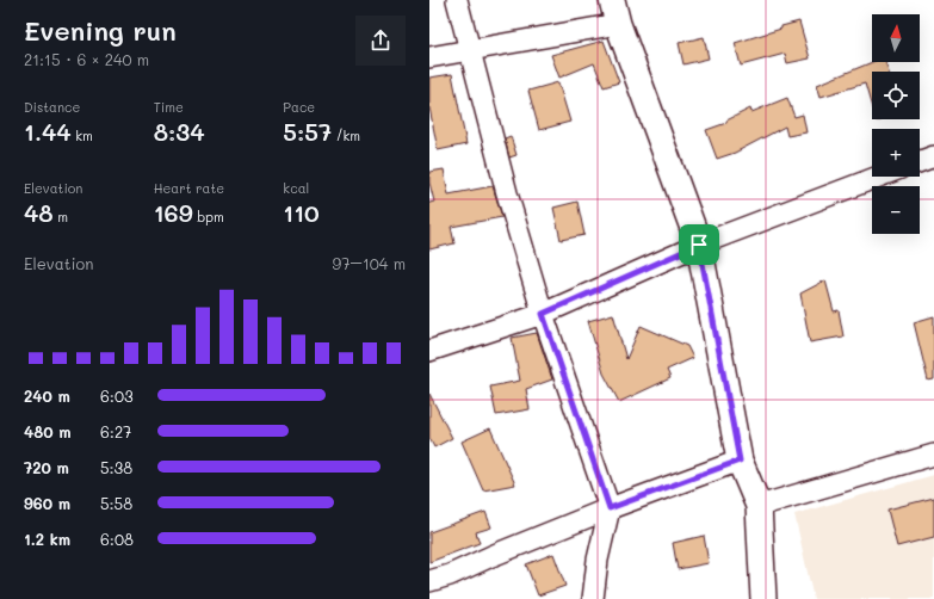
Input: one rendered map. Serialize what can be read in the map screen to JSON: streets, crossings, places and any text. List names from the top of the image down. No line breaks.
{"north":"top","page":{"heading":["Evening run","21:15 · 6 × 240 m"],"map_buttons":["+","−"],"stats":[["Distance","1.44 km"],["Time","8:34"],["Pace","5:57 /km"],["Elevation","48 m"],["Heart rate","169 bpm"],["kcal","110"]],"chart":["Elevation","97–104 m"],"list":[{"name":"240 m","note":"6:03"},{"name":"480 m","note":"6:27"},{"name":"720 m","note":"5:38"},{"name":"960 m","note":"5:58"},{"name":"1.2 km","note":"6:08"}]}}
